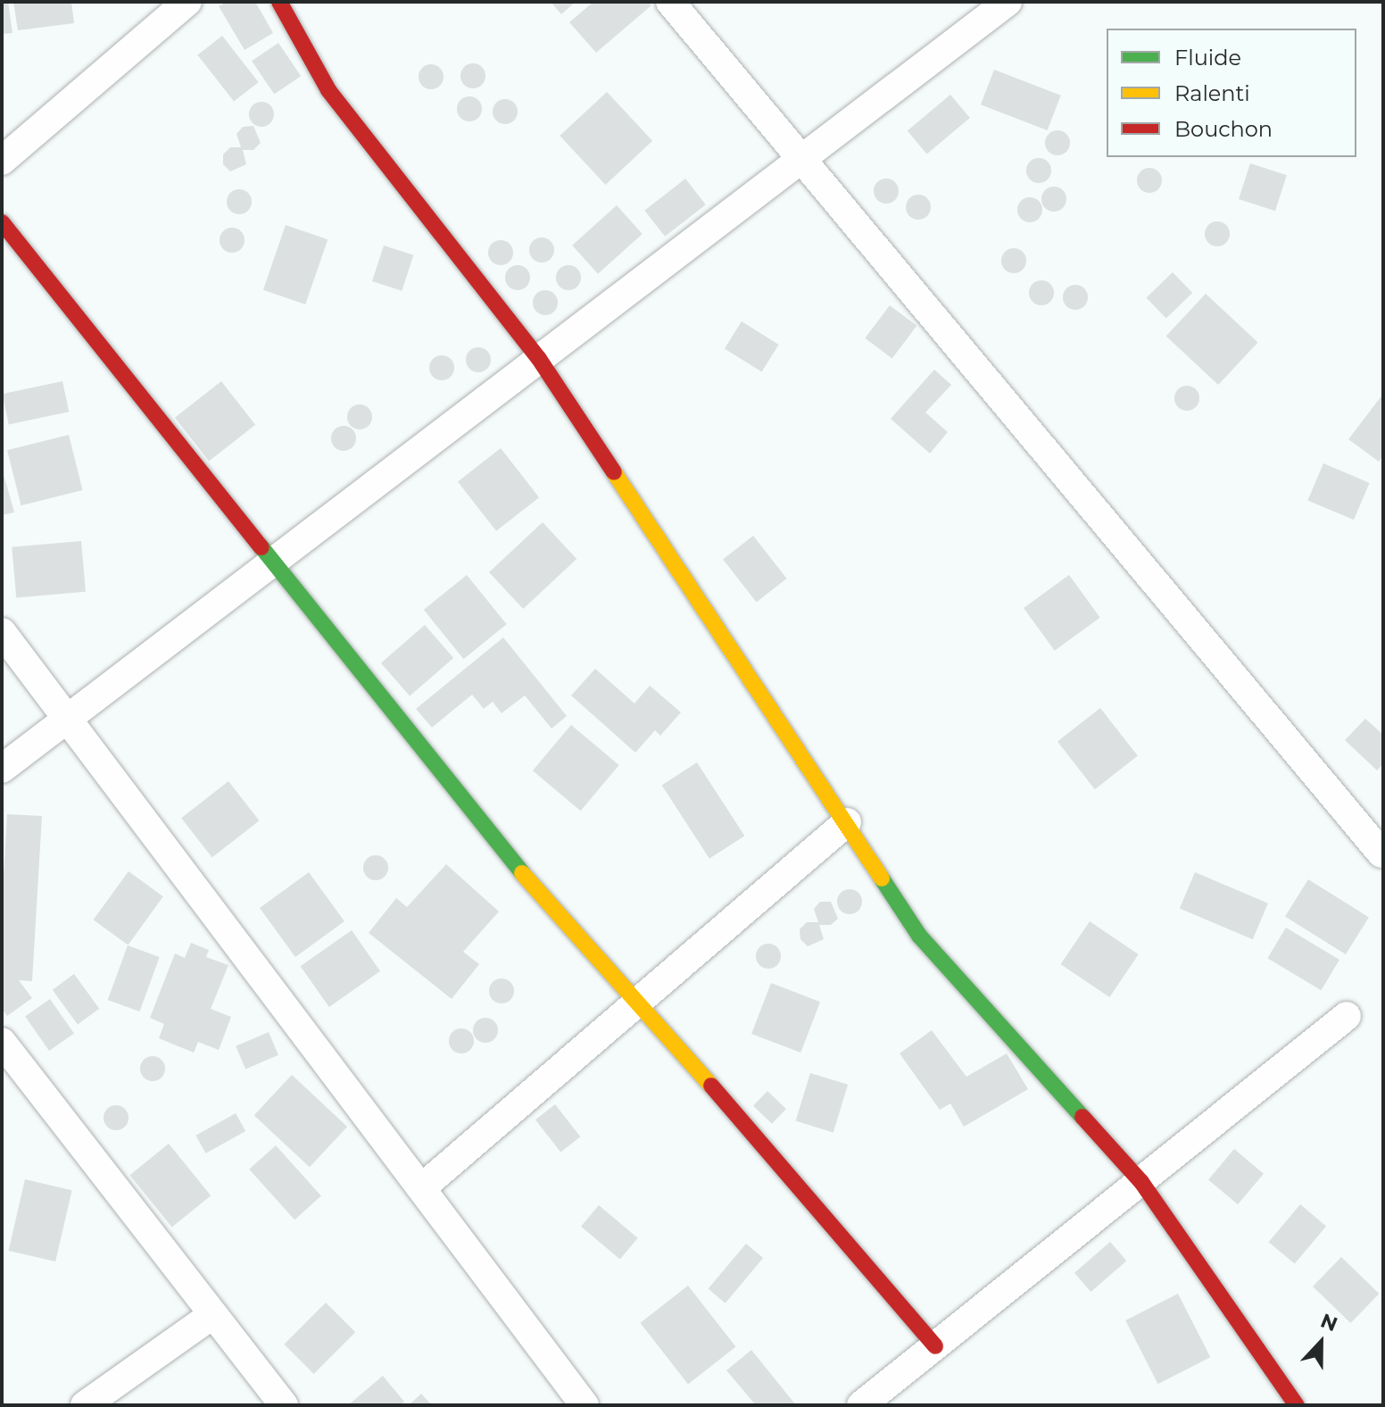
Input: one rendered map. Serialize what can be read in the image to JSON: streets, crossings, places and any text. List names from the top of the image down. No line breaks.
{"legend":["Fluide","Ralenti","Bouchon"],"north":"top"}
